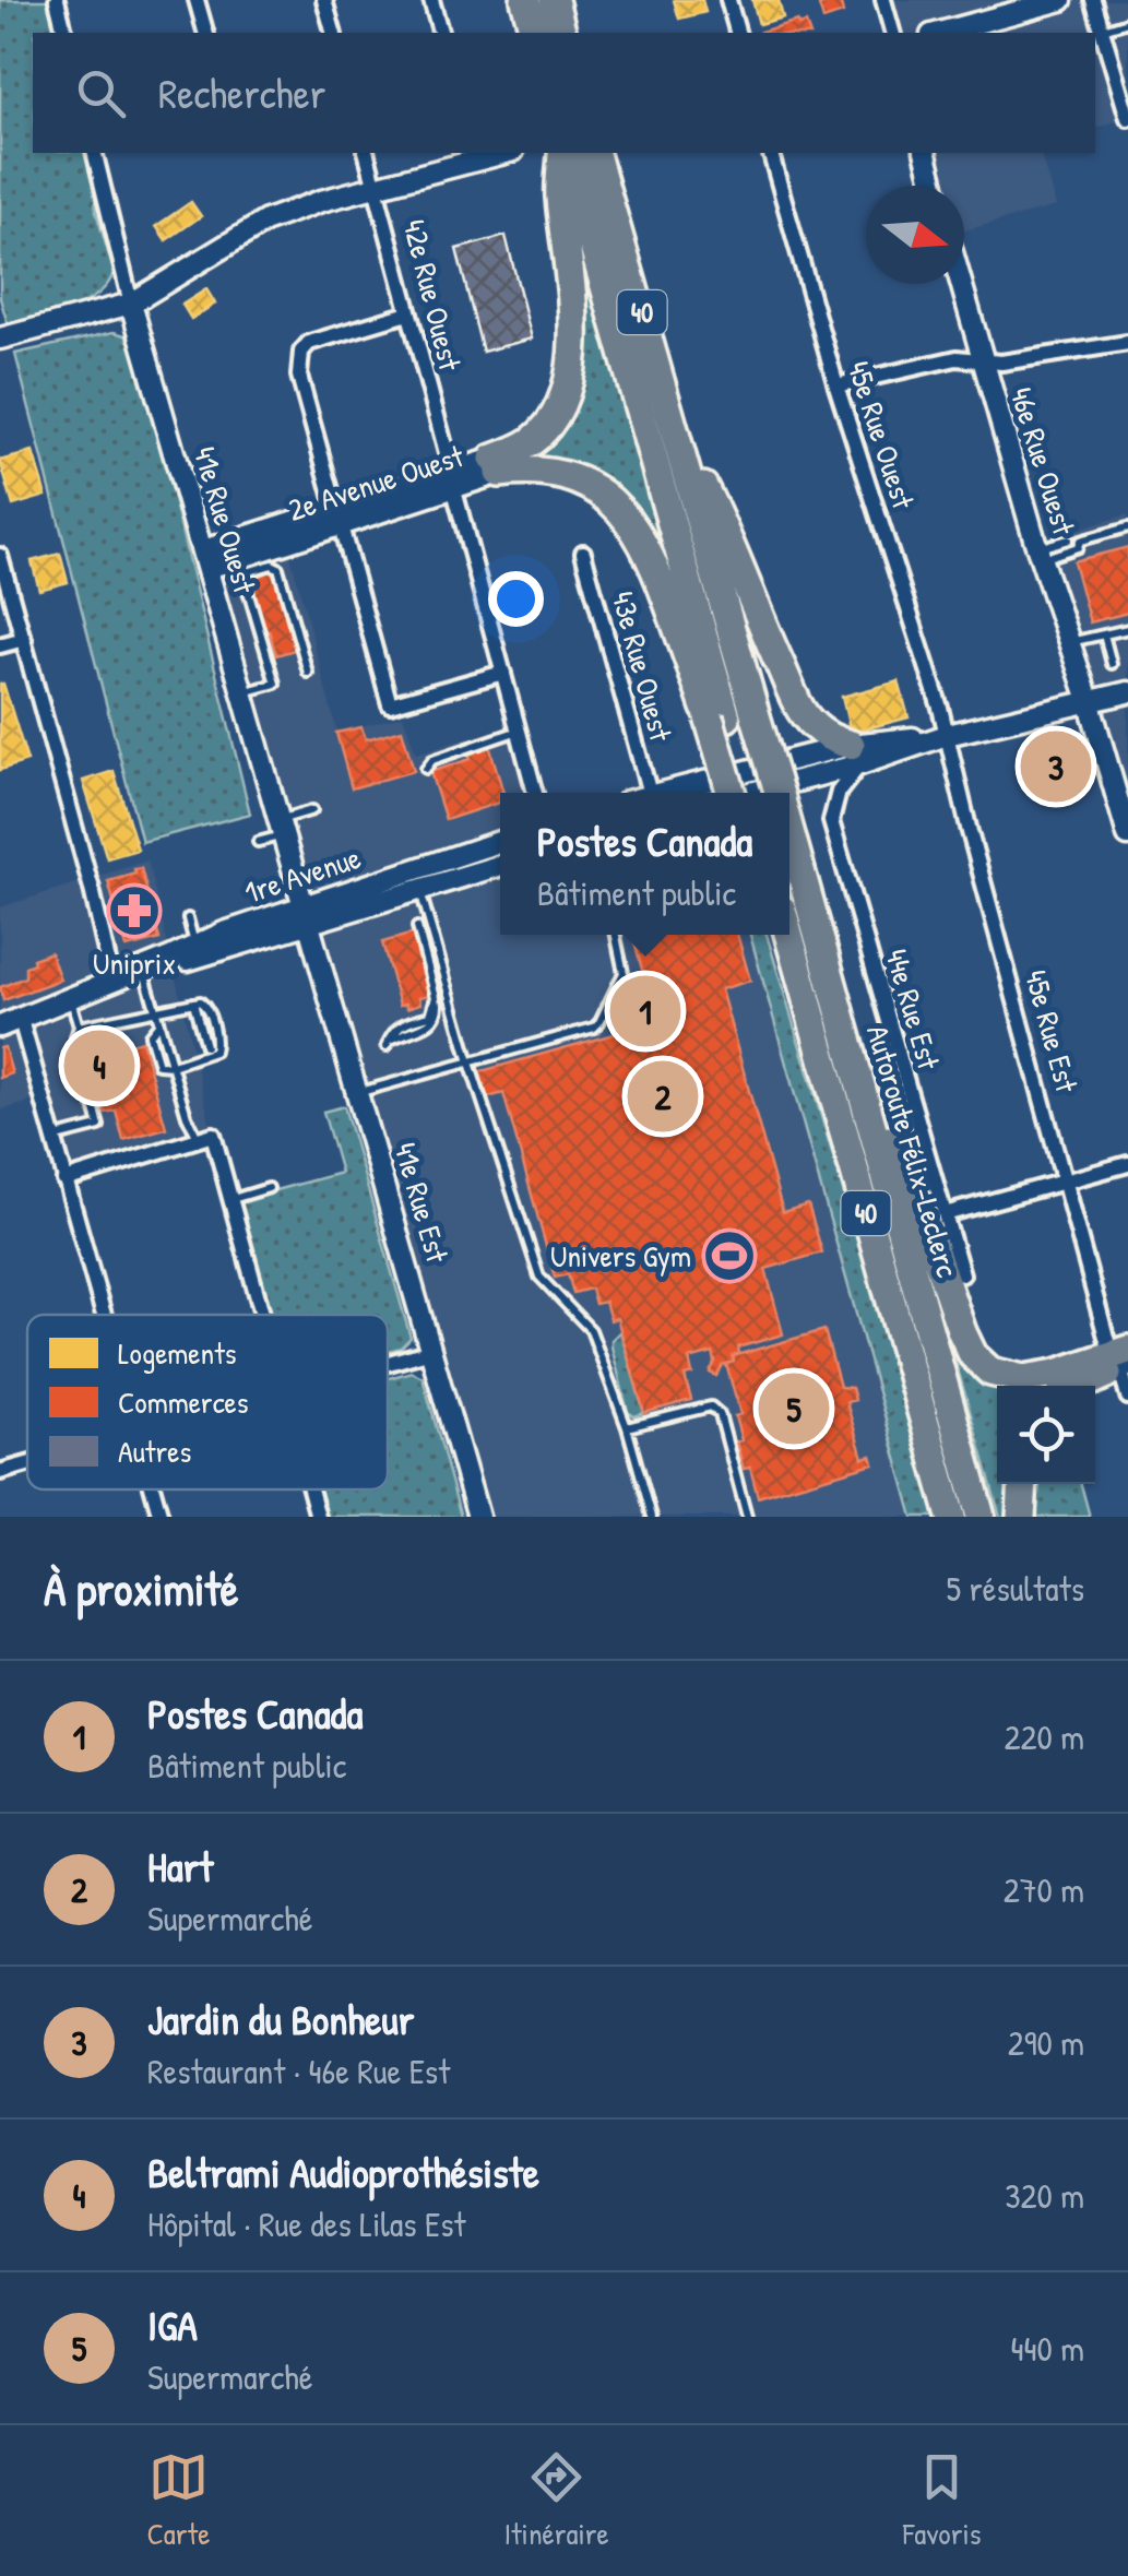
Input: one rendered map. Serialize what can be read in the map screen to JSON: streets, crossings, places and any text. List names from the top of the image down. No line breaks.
{"streets":{"highway":["40","Autoroute Félix-Leclerc"],"street":["42e Rue Ouest","45e Rue Ouest","46e Rue Ouest","2e Avenue Ouest","41e Rue Ouest","43e Rue Ouest","1re Avenue","44e Rue Est","45e Rue Est","41e Rue Est"]},"crossings":[["45e Rue Ouest","45e Rue Est"],["2e Avenue Ouest","41e Rue Ouest"],["41e Rue Ouest","1re Avenue"],["41e Rue Ouest","41e Rue Est"],["1re Avenue","41e Rue Est"]],"places":{"pharmacy":["Uniprix"],"sports":["Univers Gym"]},"legend":["Logements","Commerces","Autres"],"north":"right","page":{"search":"Rechercher","pins":["3","1","4","2","5"],"popup":["Postes Canada","Bâtiment public"],"heading":["À proximité","5 résultats"],"list":[{"mark":"1","name":"Postes Canada","note":"Bâtiment public","value":"220 m"},{"mark":"2","name":"Hart","note":"Supermarché","value":"270 m"},{"mark":"3","name":"Jardin du Bonheur","note":"Restaurant · 46e Rue Est","value":"290 m"},{"mark":"4","name":"Beltrami Audioprothésiste","note":"Hôpital · Rue des Lilas Est","value":"320 m"},{"mark":"5","name":"IGA","note":"Supermarché","value":"440 m"}],"nav":["Carte","Itinéraire","Favoris"]}}
